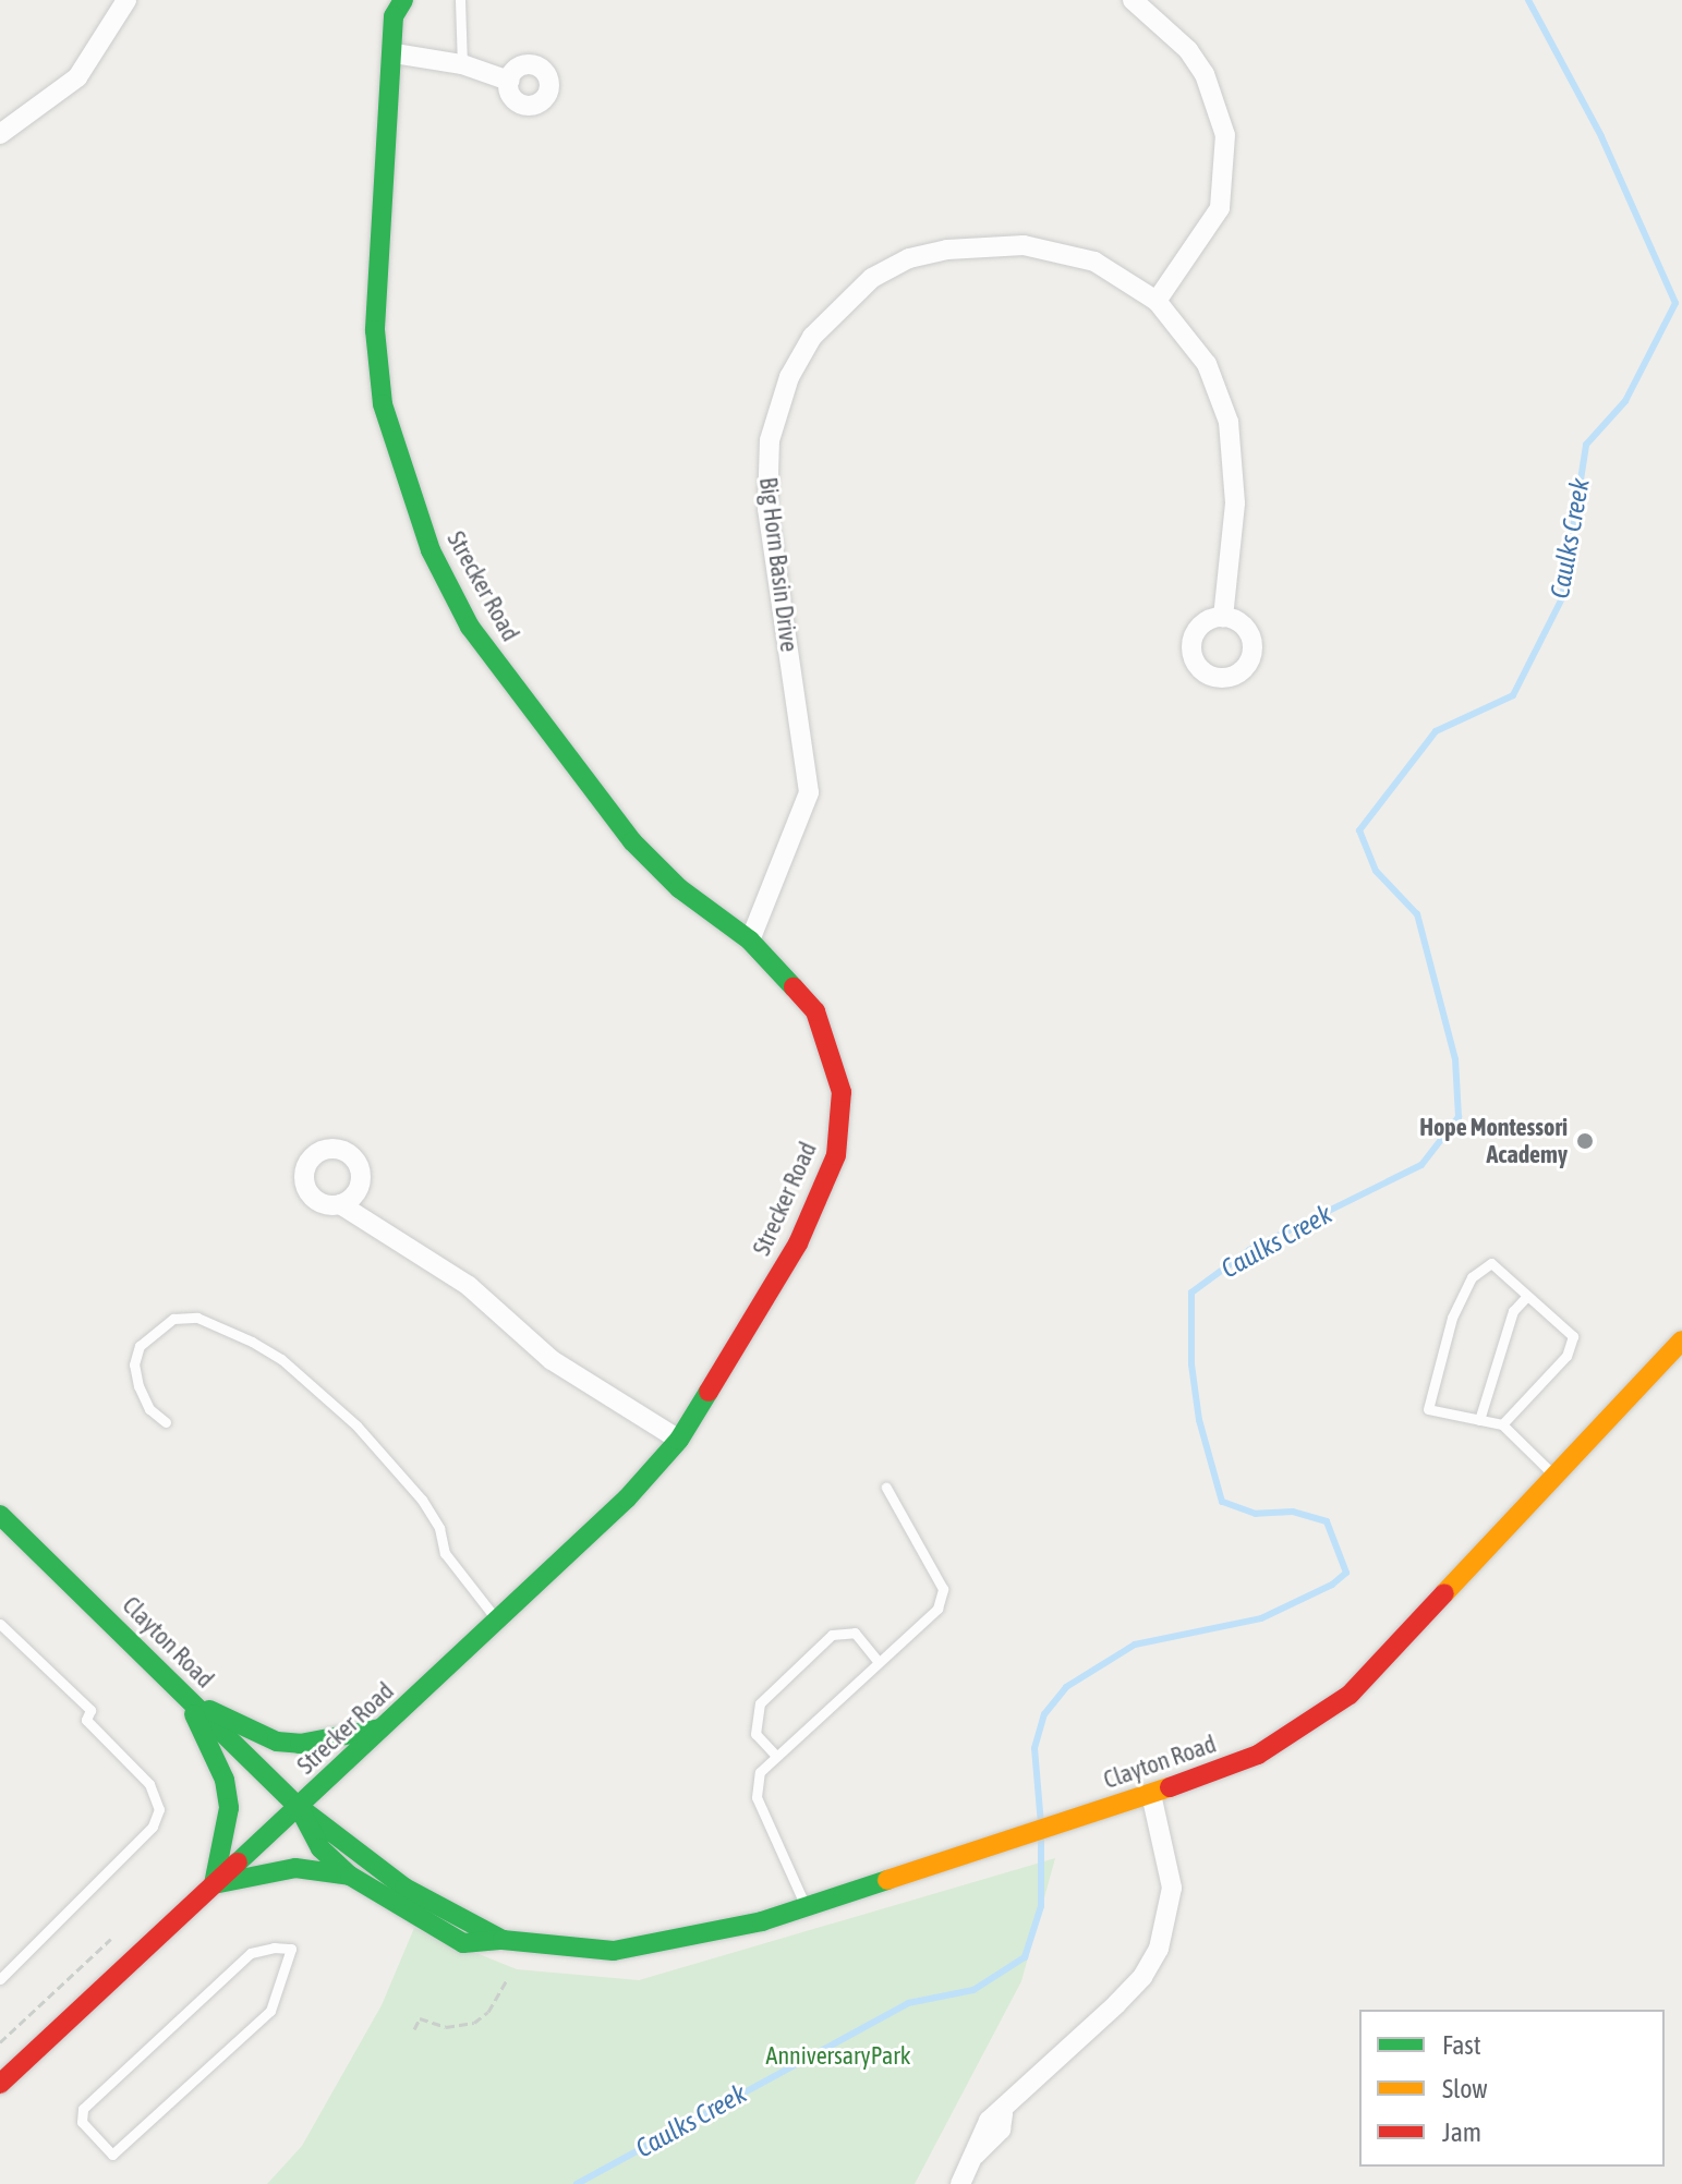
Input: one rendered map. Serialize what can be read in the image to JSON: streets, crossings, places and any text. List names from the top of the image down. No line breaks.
{"streets":{"main road":["Strecker Road","Clayton Road"],"street":["Big Horn Basin Drive"]},"crossings":[["Big Horn Basin Drive","Strecker Road"],["Strecker Road","Clayton Road"]],"water":["Caulks Creek"],"parks":["AnniversaryPark"],"places":["Hope Montessori Academy"],"legend":["Fast","Slow","Jam"]}
